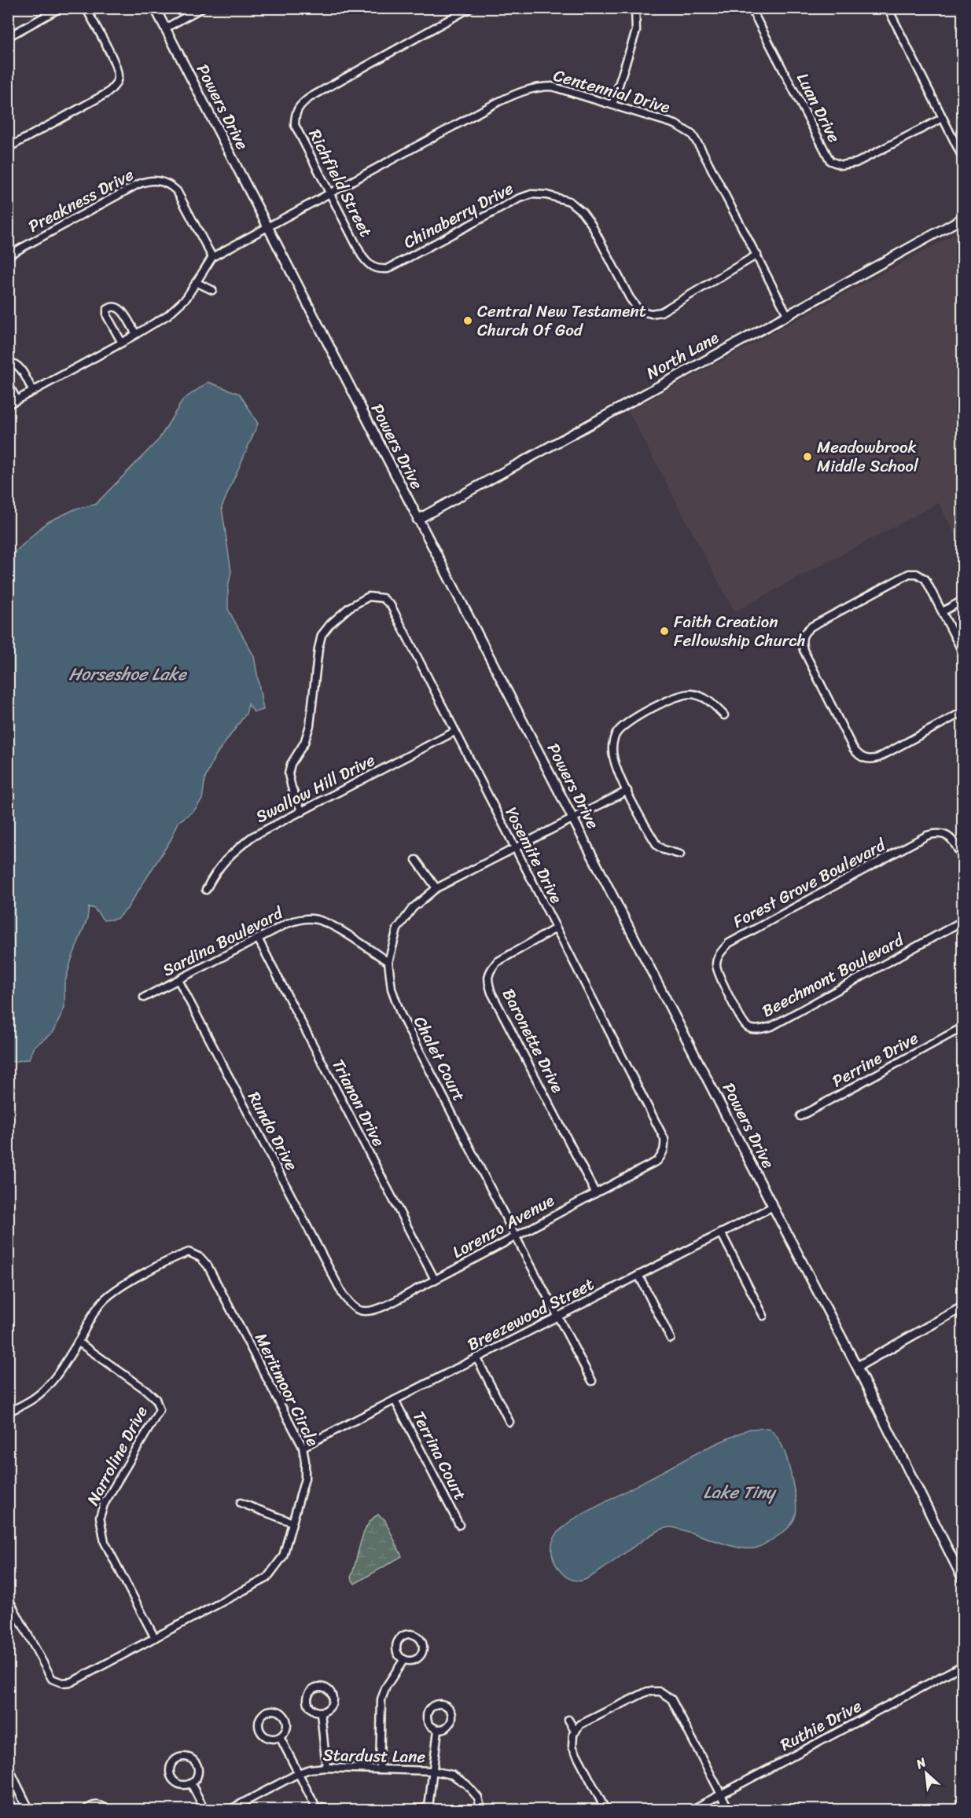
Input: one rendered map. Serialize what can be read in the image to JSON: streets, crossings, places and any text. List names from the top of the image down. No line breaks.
{"streets":{"street":["Centennial Drive","Powers Drive","Luan Drive","Richfield Street","Preakness Drive","Chinaberry Drive","North Lane","Swallow Hill Drive","Yosemite Drive","Forest Grove Boulevard","Sardina Boulevard","Beechmont Boulevard","Baronette Drive","Chalet Court","Perrine Drive","Trianon Drive","Rundo Drive","Lorenzo Avenue","Breezewood Street","Meritmoor Circle","Narroline Drive","Terrina Court","Ruthie Drive","Stardust Lane"]},"crossings":[["Centennial Drive","Powers Drive"],["Centennial Drive","Richfield Street"],["Centennial Drive","Preakness Drive"],["Centennial Drive","Chinaberry Drive"],["Centennial Drive","North Lane"],["Powers Drive","North Lane"],["Powers Drive","Chalet Court"],["Powers Drive","Breezewood Street"],["Richfield Street","Chinaberry Drive"],["Swallow Hill Drive","Yosemite Drive"],["Yosemite Drive","Baronette Drive"],["Yosemite Drive","Chalet Court"],["Yosemite Drive","Lorenzo Avenue"],["Forest Grove Boulevard","Beechmont Boulevard"],["Sardina Boulevard","Chalet Court"],["Sardina Boulevard","Trianon Drive"],["Sardina Boulevard","Rundo Drive"],["Baronette Drive","Lorenzo Avenue"],["Chalet Court","Lorenzo Avenue"],["Chalet Court","Breezewood Street"],["Trianon Drive","Lorenzo Avenue"],["Rundo Drive","Lorenzo Avenue"],["Breezewood Street","Meritmoor Circle"],["Breezewood Street","Terrina Court"],["Meritmoor Circle","Narroline Drive"]],"water":["Horseshoe Lake","Lake Tiny"],"places":["Central New Testament Church Of God","Meadowbrook Middle School","Faith Creation Fellowship Church"],"north":"top left"}
